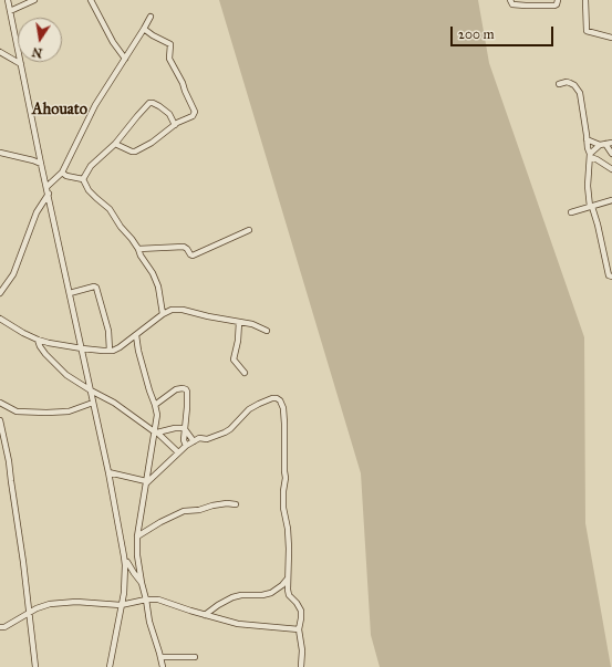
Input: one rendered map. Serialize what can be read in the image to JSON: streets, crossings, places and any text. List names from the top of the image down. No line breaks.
{"districts":["Ahouato"],"scale_bar":"200 m","north":"bottom"}
